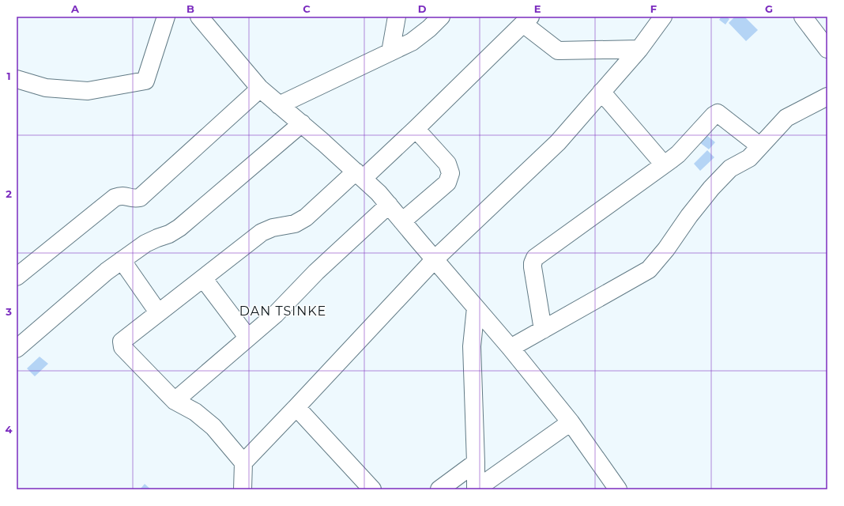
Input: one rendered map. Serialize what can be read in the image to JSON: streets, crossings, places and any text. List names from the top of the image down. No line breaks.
{"districts":["DAN TSINKE"],"grid":{"columns":["A","B","C","D","E","F","G"],"rows":["1","2","3","4"]}}
